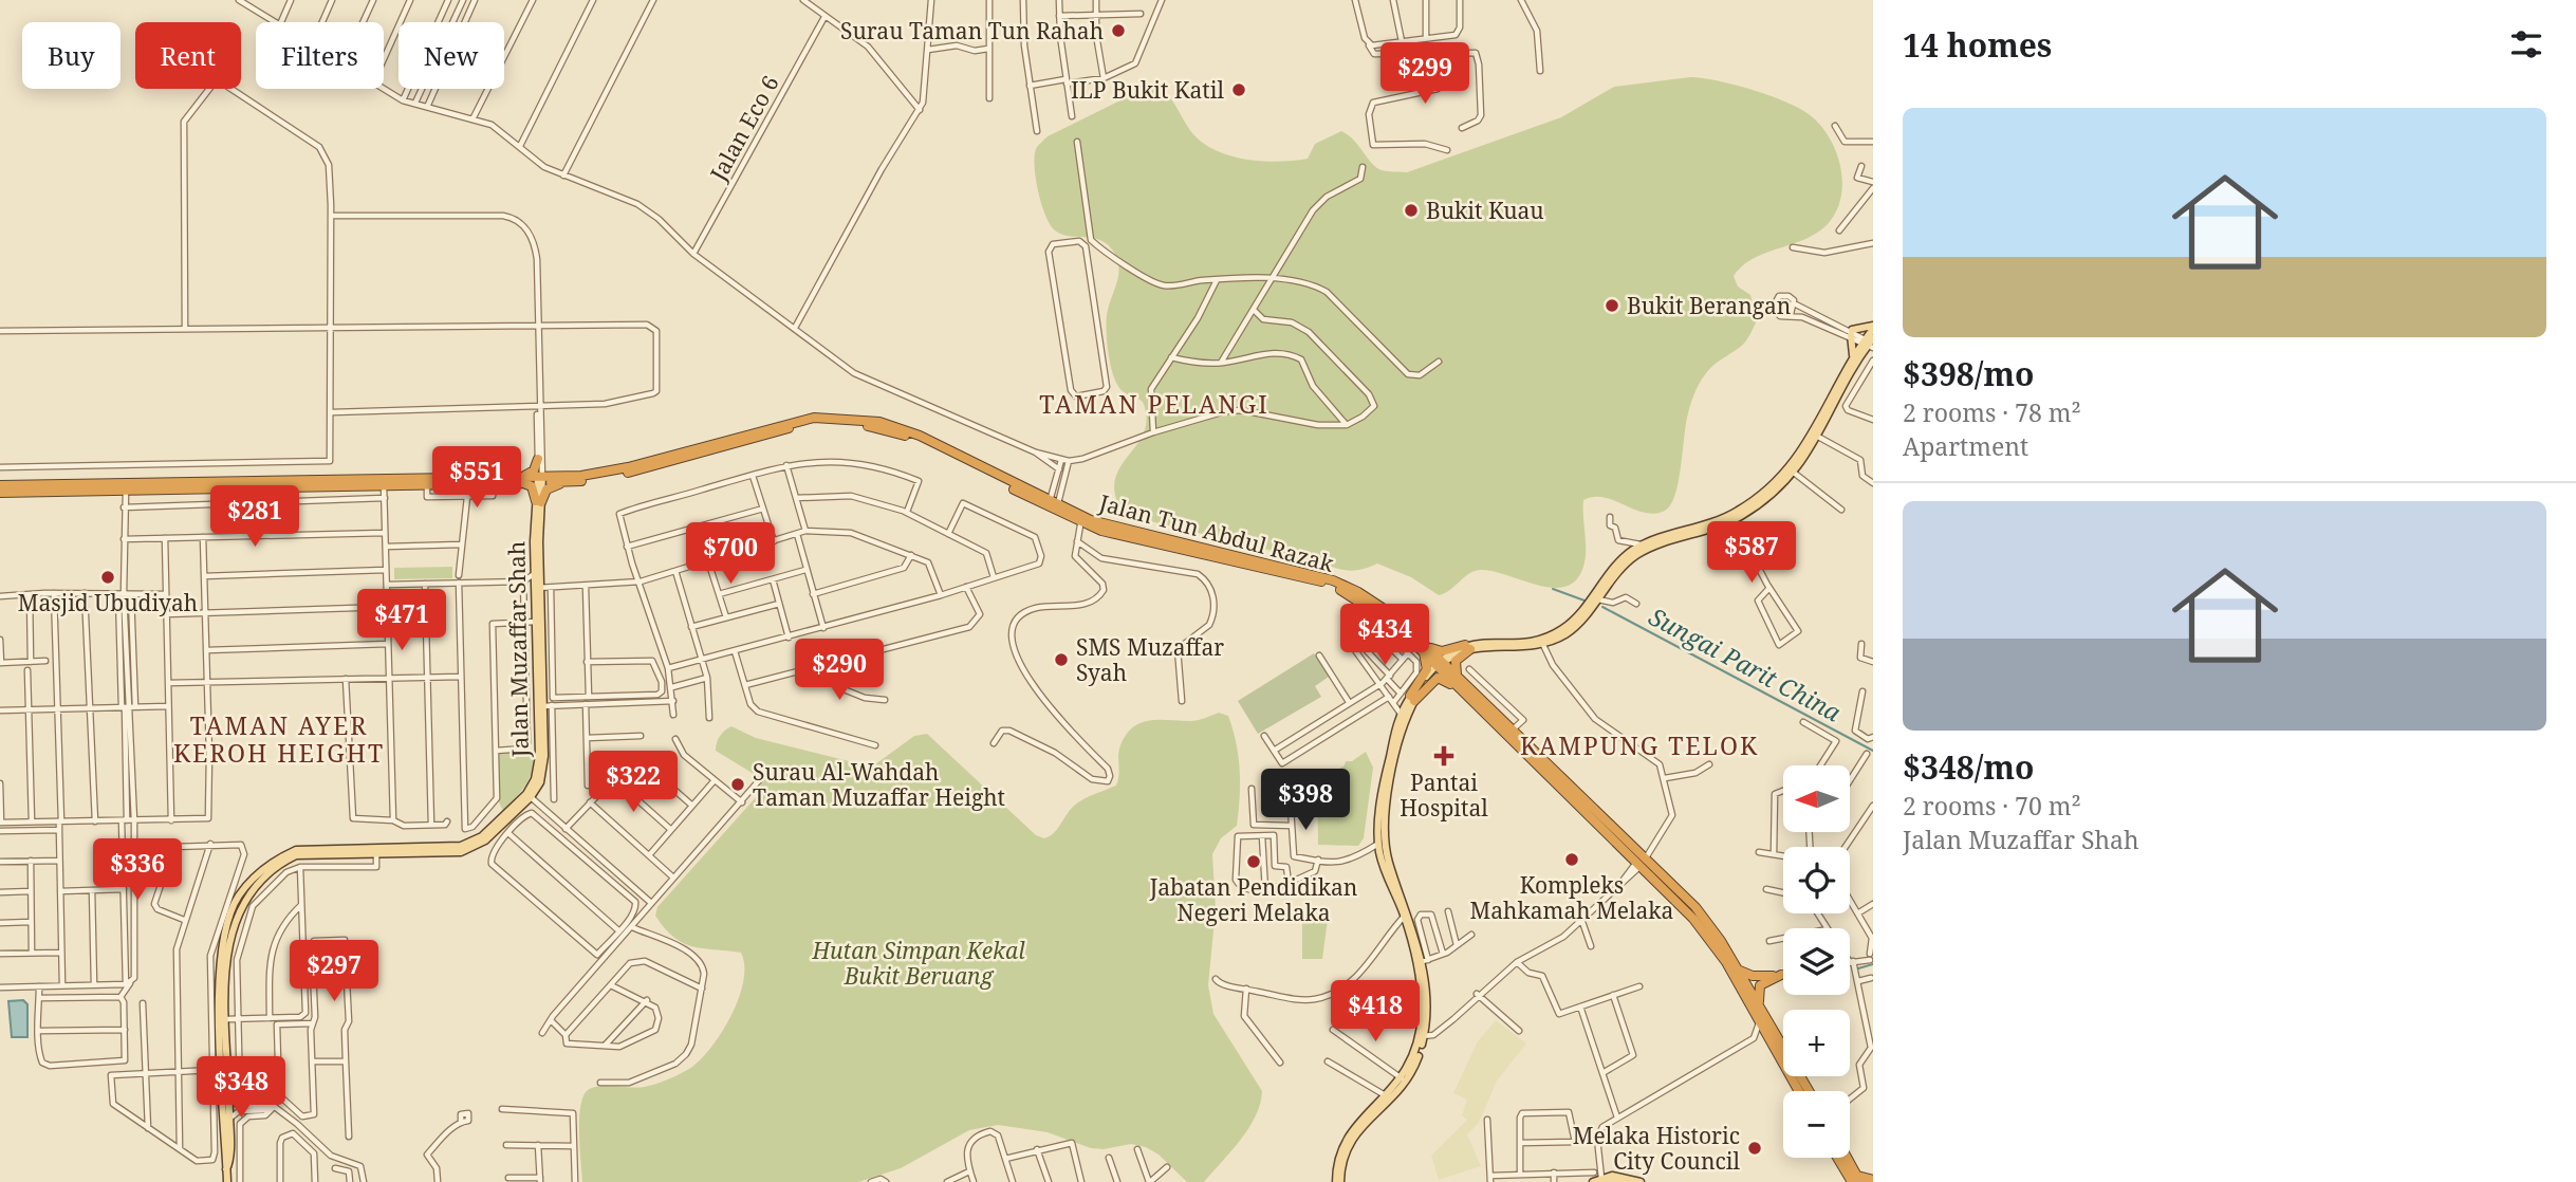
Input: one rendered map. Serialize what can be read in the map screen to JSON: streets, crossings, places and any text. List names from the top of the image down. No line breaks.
{"streets":{"highway":["Jalan Tun Abdul Razak"],"main road":["Jalan Muzaffar Shah"],"street":["Jalan Eco 6"]},"crossings":[["Jalan Tun Abdul Razak","Jalan Muzaffar Shah"]],"districts":["TAMAN PELANGI","TAMAN AYER KEROH HEIGHT","KAMPUNG TELOK"],"water":["Sungai Parit China"],"parks":["Hutan Simpan Kekal Bukit Beruang"],"places":{"other":["Surau Taman Tun Rahah","ILP Bukit Katil","Bukit Kuau","Bukit Berangan","Masjid Ubudiyah","SMS Muzaffar Syah","Surau Al-Wahdah Taman Muzaffar Height","Kompleks Mahkamah Melaka","Jabatan Pendidikan Negeri Melaka","Melaka Historic City Council"],"health":["Pantai Hospital"]},"north":"left","page":{"heading":"14 homes","chip":["Buy","Rent","Filters","New"],"price":["$299","$551","$281","$587","$700","$471","$434","$290","$322","$398","$336","$297","$418","$348"],"list":[{"name":"$398/mo","note":"2 rooms · 78 m² · Apartment"},{"name":"$348/mo","note":"2 rooms · 70 m² · Jalan Muzaffar Shah"}],"map_buttons":["+","−"]}}
